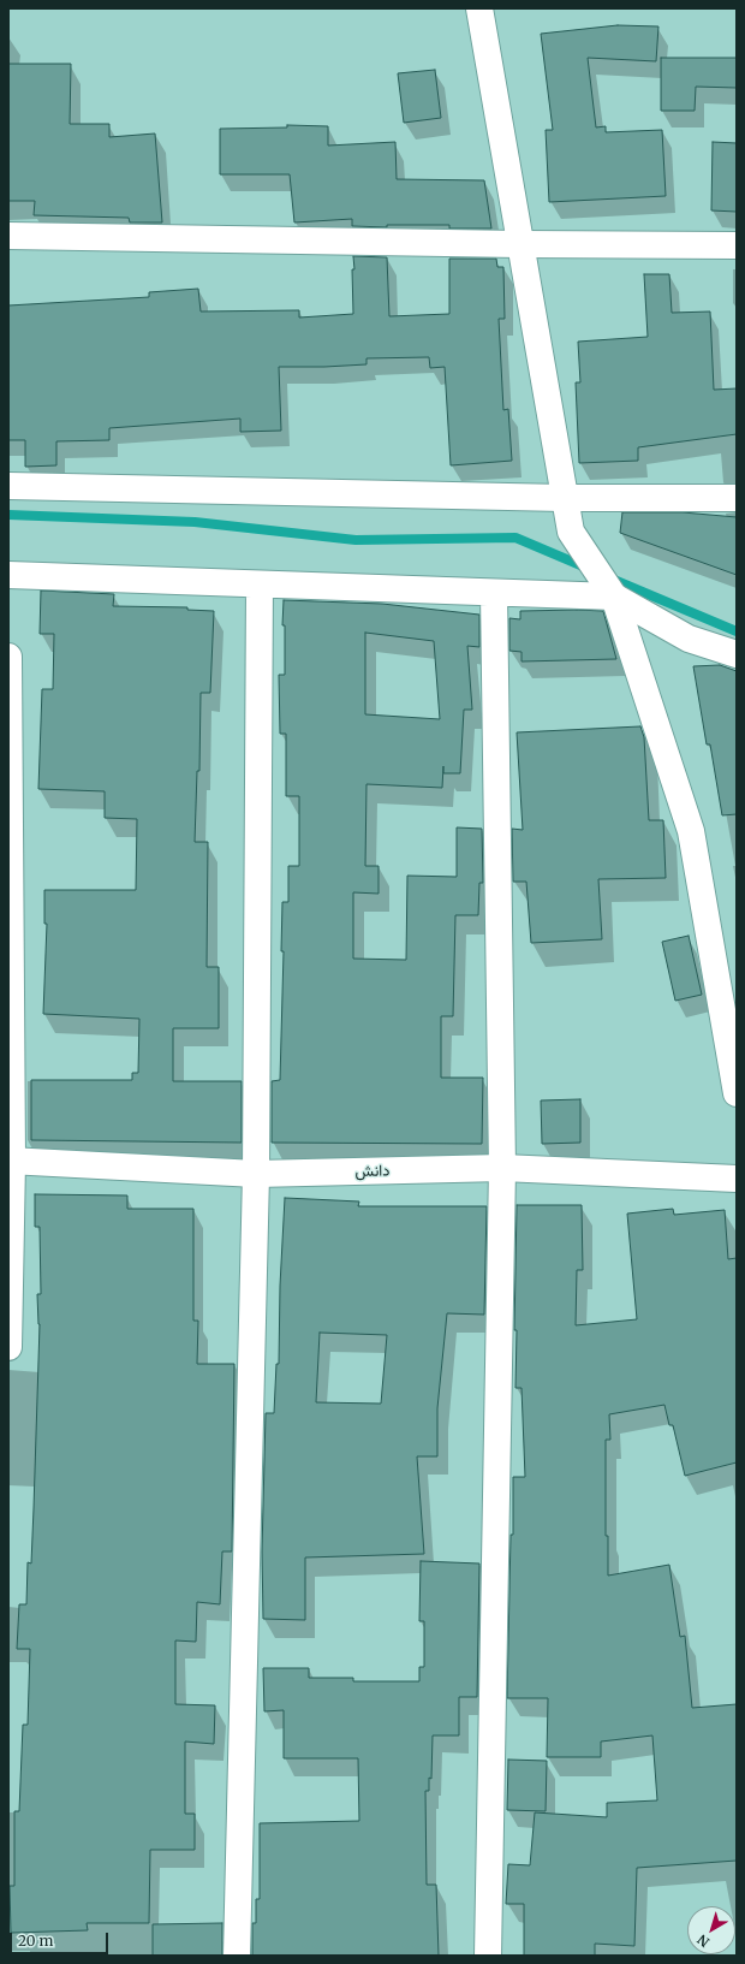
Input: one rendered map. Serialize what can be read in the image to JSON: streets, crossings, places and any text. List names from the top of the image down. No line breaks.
{"streets":{"street":["دانش"]},"scale_bar":"20 m","north":"bottom left"}
